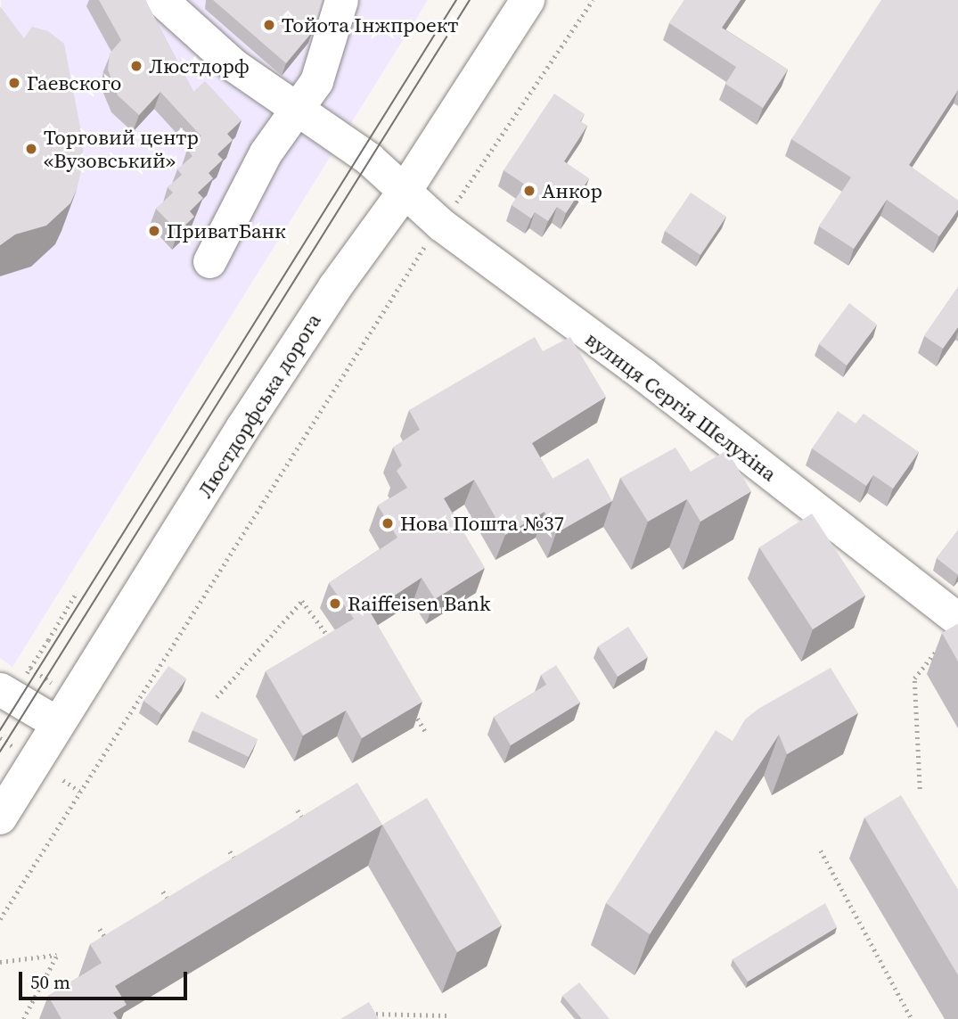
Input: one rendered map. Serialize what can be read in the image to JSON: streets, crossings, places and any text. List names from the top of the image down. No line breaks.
{"streets":{"main road":["Люстдорфська дорога"],"street":["вулиця Сергія Шелухіна"]},"crossings":[["Люстдорфська дорога","вулиця Сергія Шелухіна"]],"places":["Тойота Інжпроект","Люстдорф","Гаевского","Торговий центр «Вузовський»","Анкор","ПриватБанк","Нова Пошта №37","Raiffeisen Bank"],"scale_bar":"50 m"}
